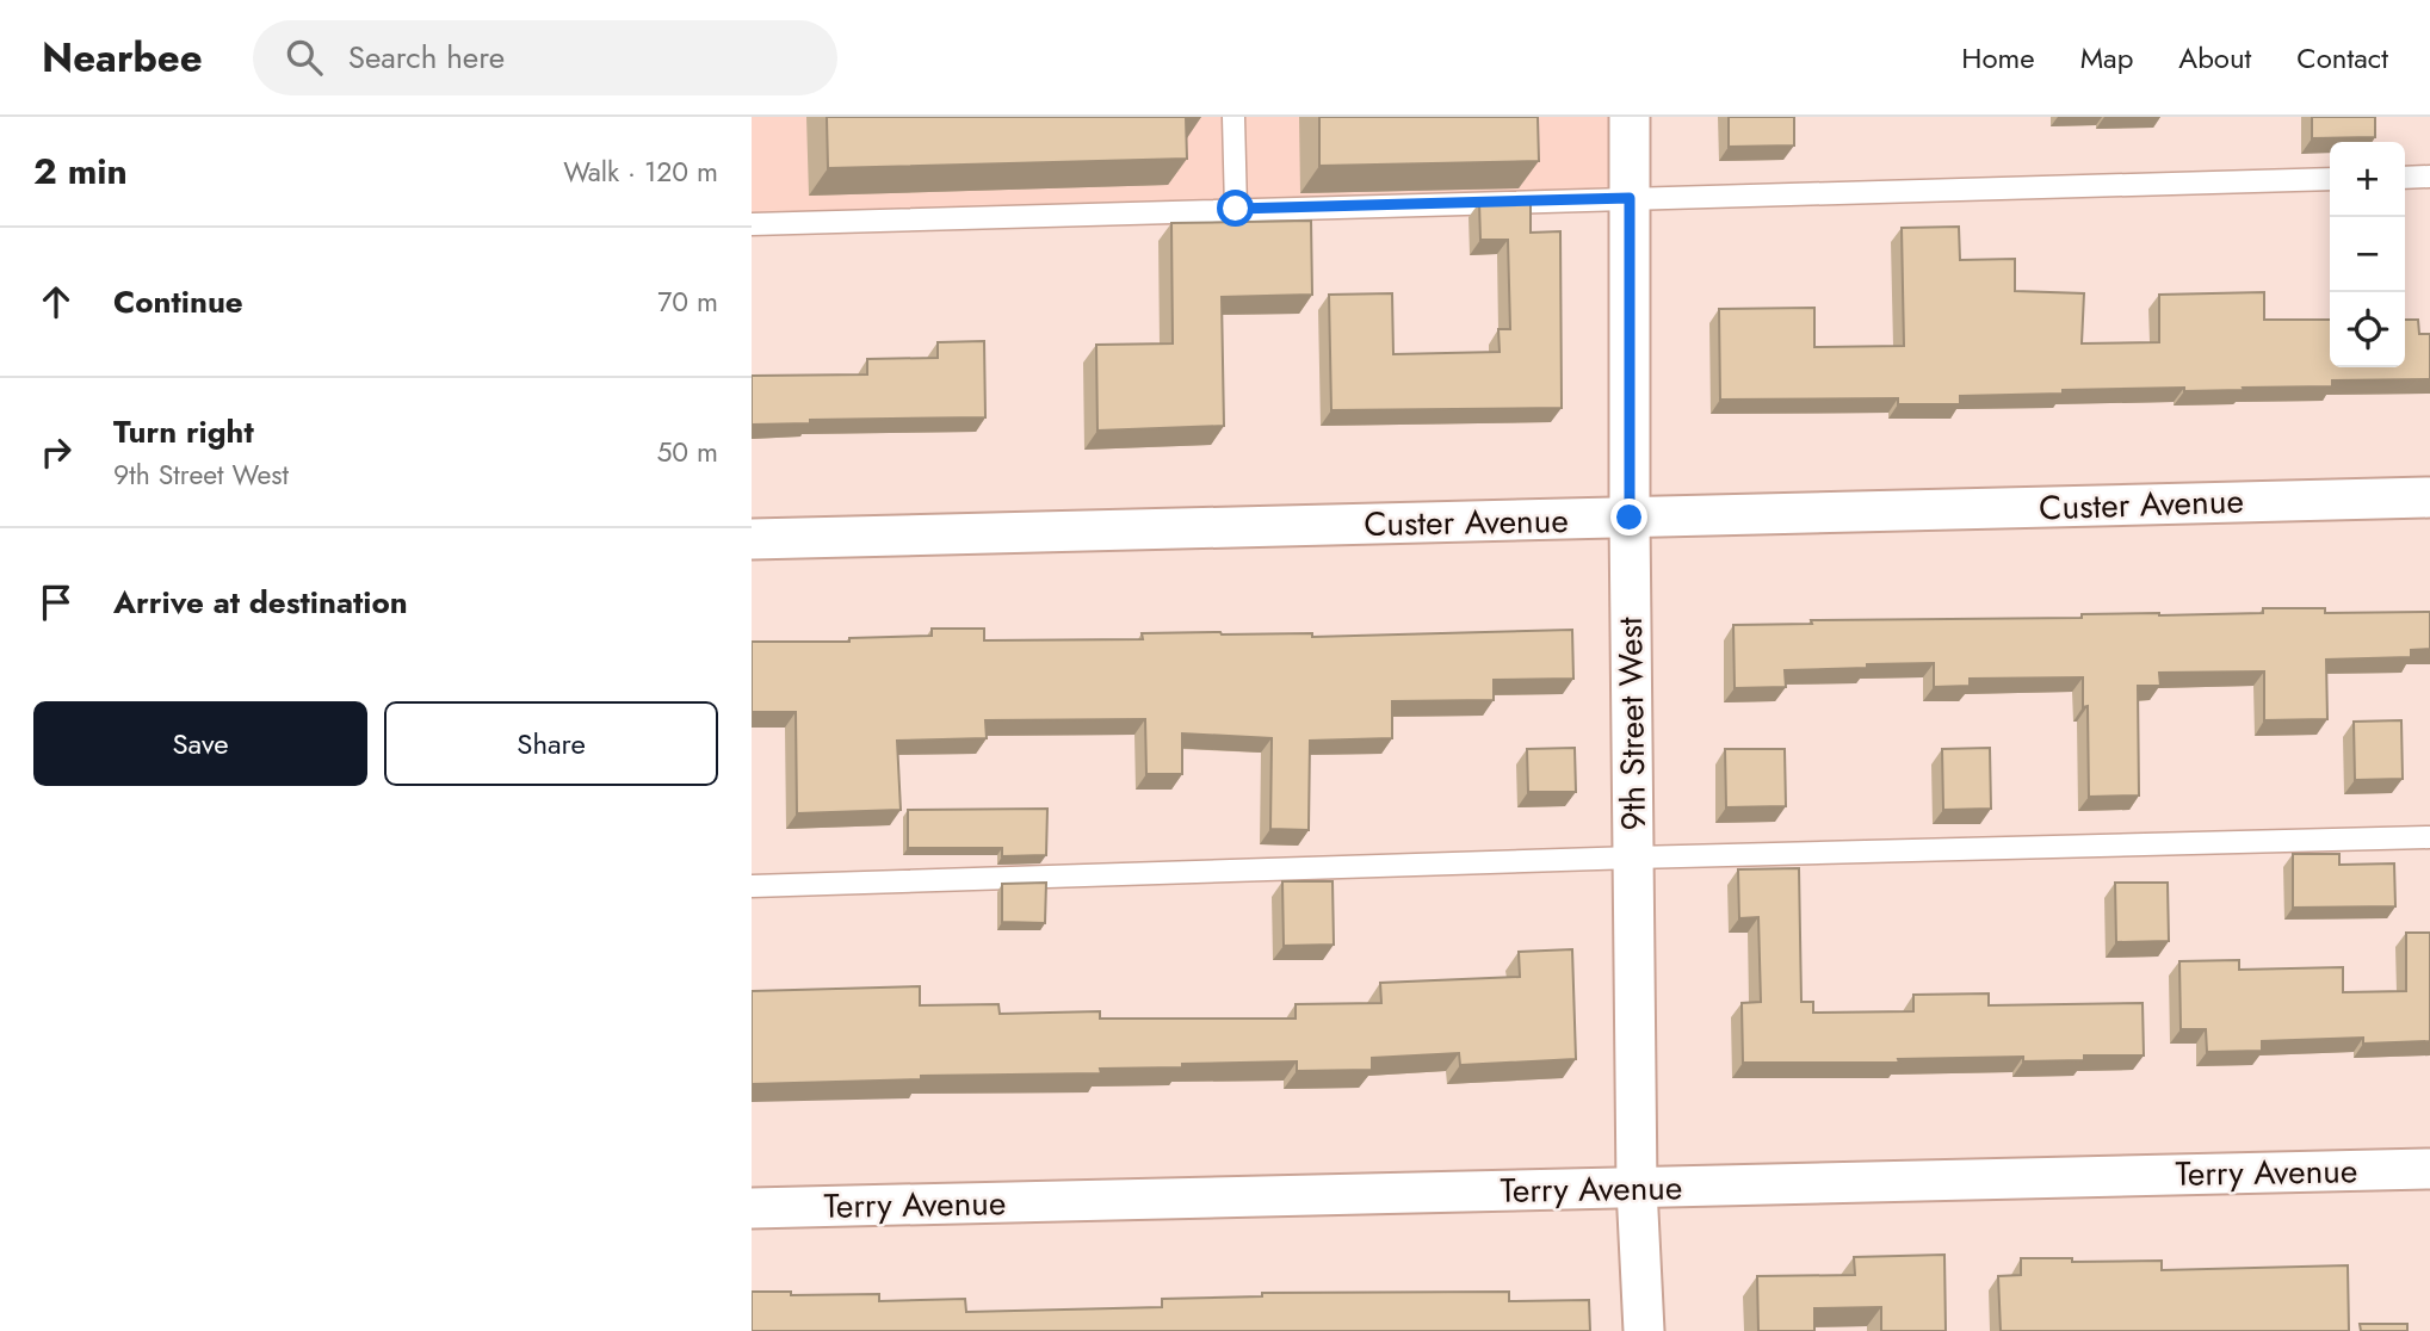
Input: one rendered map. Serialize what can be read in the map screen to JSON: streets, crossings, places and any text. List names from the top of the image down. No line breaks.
{"streets":{"street":["Custer Avenue","9th Street West","Terry Avenue"]},"crossings":[["Custer Avenue","9th Street West"],["9th Street West","Terry Avenue"]],"page":{"header":"Nearbee","search":"Search here","nav":["Home","Map","About","Contact"],"heading":["2 min","Walk · 120 m"],"map_buttons":["+","−"],"list":[["Continue","70 m"],["Turn right","9th Street West","50 m"],"Arrive at destination"],"buttons":["Save","Share"]}}
